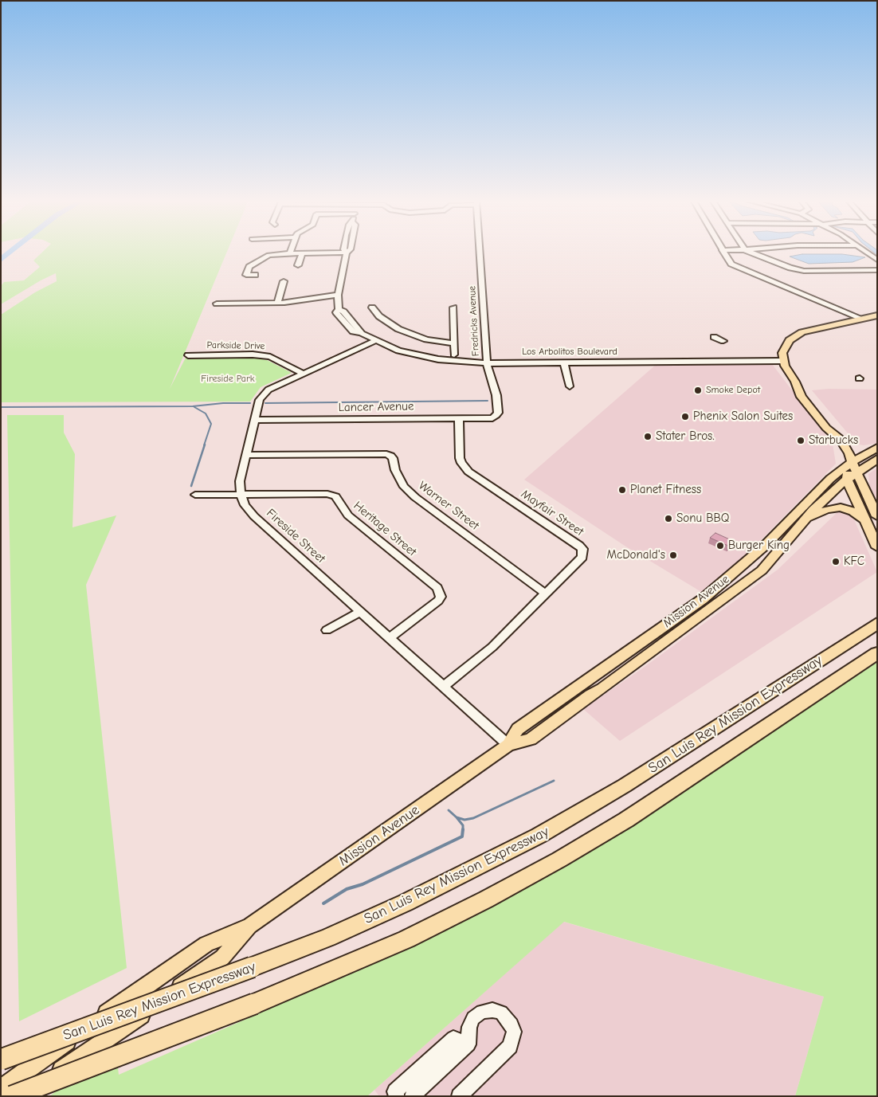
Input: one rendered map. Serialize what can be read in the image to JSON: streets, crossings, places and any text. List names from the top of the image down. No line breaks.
{"streets":{"highway":["San Luis Rey Mission Expressway"],"main road":["Mission Avenue"],"street":["Fredricks Avenue","Parkside Drive","Los Arbolitos Boulevard","Lancer Avenue","Warner Street","Mayfair Street","Heritage Street","Fireside Street"]},"crossings":[["Fredricks Avenue","Los Arbolitos Boulevard"],["Fredricks Avenue","Lancer Avenue"],["Lancer Avenue","Mayfair Street"],["Warner Street","Mayfair Street"],["Mayfair Street","Fireside Street"],["Heritage Street","Fireside Street"],["Fireside Street","Mission Avenue"]],"parks":["Fireside Park"],"places":["Smoke Depot","Phenix Salon Suites","Stater Bros.","Starbucks","Planet Fitness","Sonu BBQ","Burger King","McDonald's","KFC"]}
